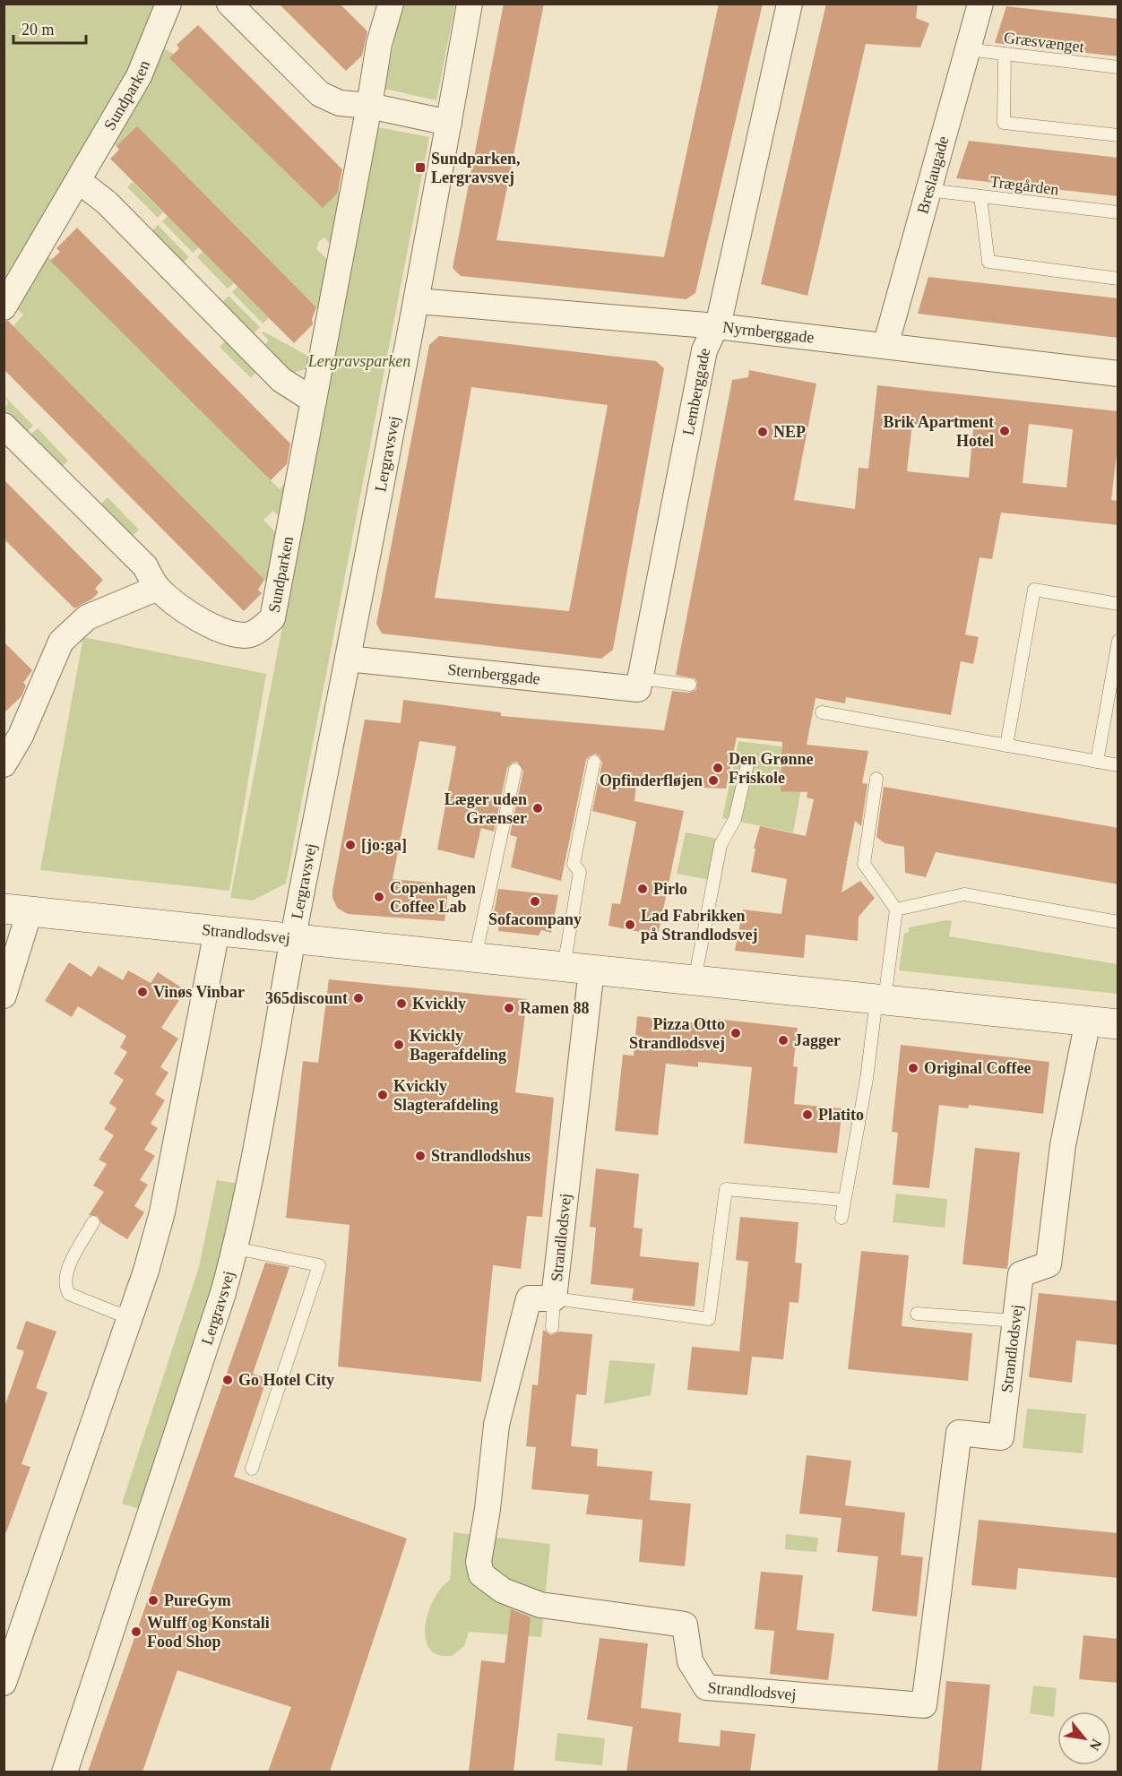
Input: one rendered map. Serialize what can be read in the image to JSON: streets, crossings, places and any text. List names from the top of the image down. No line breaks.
{"streets":{"street":["Sundparken","Breslaugade","Nyrnberggade","Lemberggade","Lergravsvej","Sternberggade","Strandlodsvej"],"lane":["Græsvænget","Trægården"]},"crossings":[["Græsvænget","Breslaugade"],["Breslaugade","Trægården"],["Breslaugade","Nyrnberggade"],["Nyrnberggade","Lemberggade"],["Nyrnberggade","Lergravsvej"],["Lemberggade","Sternberggade"],["Lergravsvej","Sternberggade"],["Lergravsvej","Strandlodsvej"]],"parks":["Lergravsparken"],"places":{"transit":["Sundparken, Lergravsvej"],"other":["Brik Apartment Hotel","NEP","Den Grønne Friskole","Opfinderfløjen","Læger uden Grænser","[jo:ga]","Pirlo","Copenhagen Coffee Lab","Sofacompany","Lad Fabrikken på Strandlodsvej","Vinøs Vinbar","365discount","Kvickly","Ramen 88","Pizza Otto Strandlodsvej","Jagger","Kvickly Bagerafdeling","Original Coffee","Kvickly Slagterafdeling","Platito","Strandlodshus","Go Hotel City","PureGym","Wulff og Konstali Food Shop"]},"scale_bar":"20 m","north":"bottom right"}
